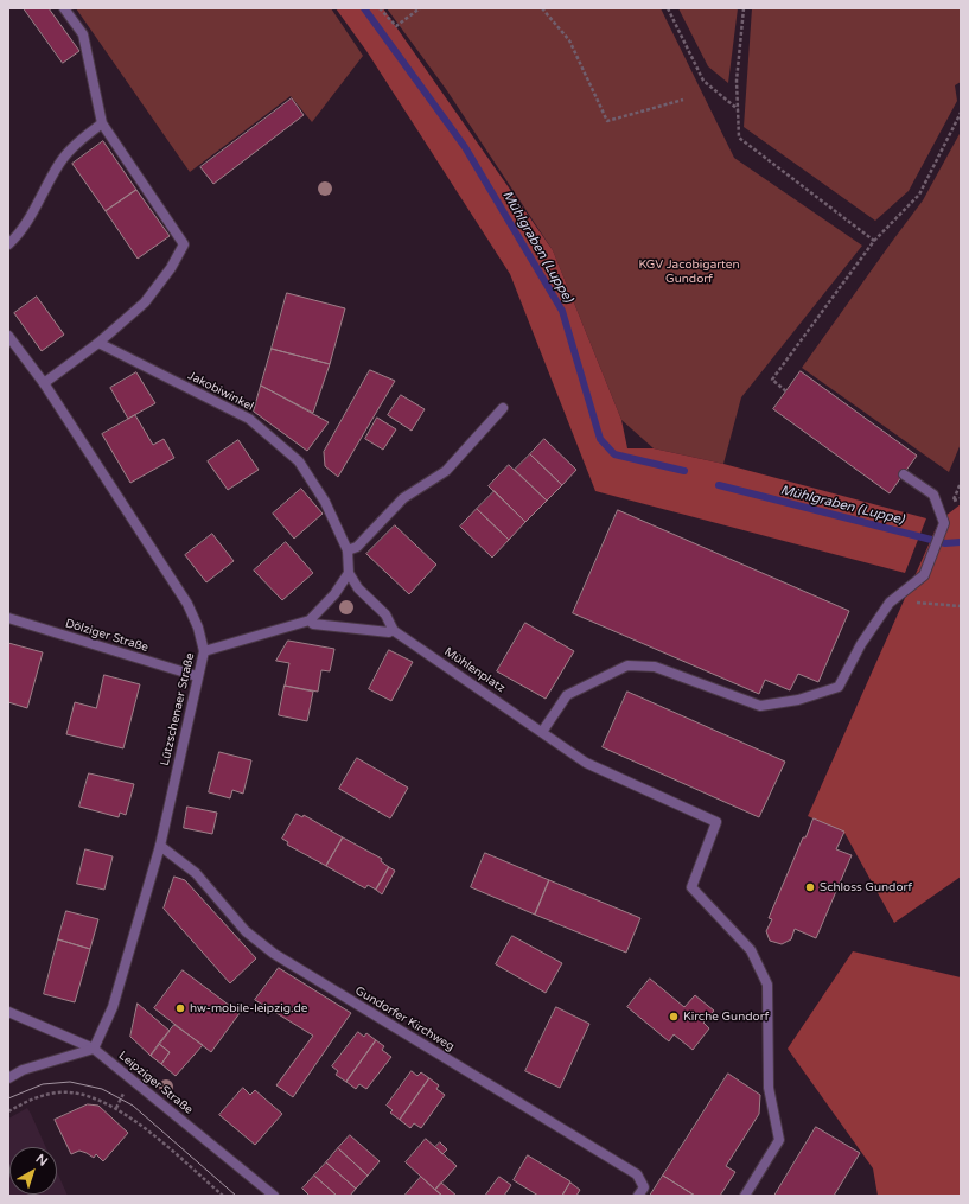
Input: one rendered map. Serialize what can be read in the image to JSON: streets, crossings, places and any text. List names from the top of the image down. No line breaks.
{"streets":{"street":["Jakobiwinkel","Dölziger Straße","Mühlenplatz","Lützschenaer Straße","Gundorfer Kirchweg","Leipziger Straße"]},"crossings":[["Jakobiwinkel","Mühlenplatz"],["Dölziger Straße","Lützschenaer Straße"],["Lützschenaer Straße","Gundorfer Kirchweg"],["Lützschenaer Straße","Leipziger Straße"]],"water":["Mühlgraben (Luppe)"],"parks":["KGV Jacobigarten Gundorf"],"places":["Schloss Gundorf","hw-mobile-leipzig.de","Kirche Gundorf"],"north":"top right"}
